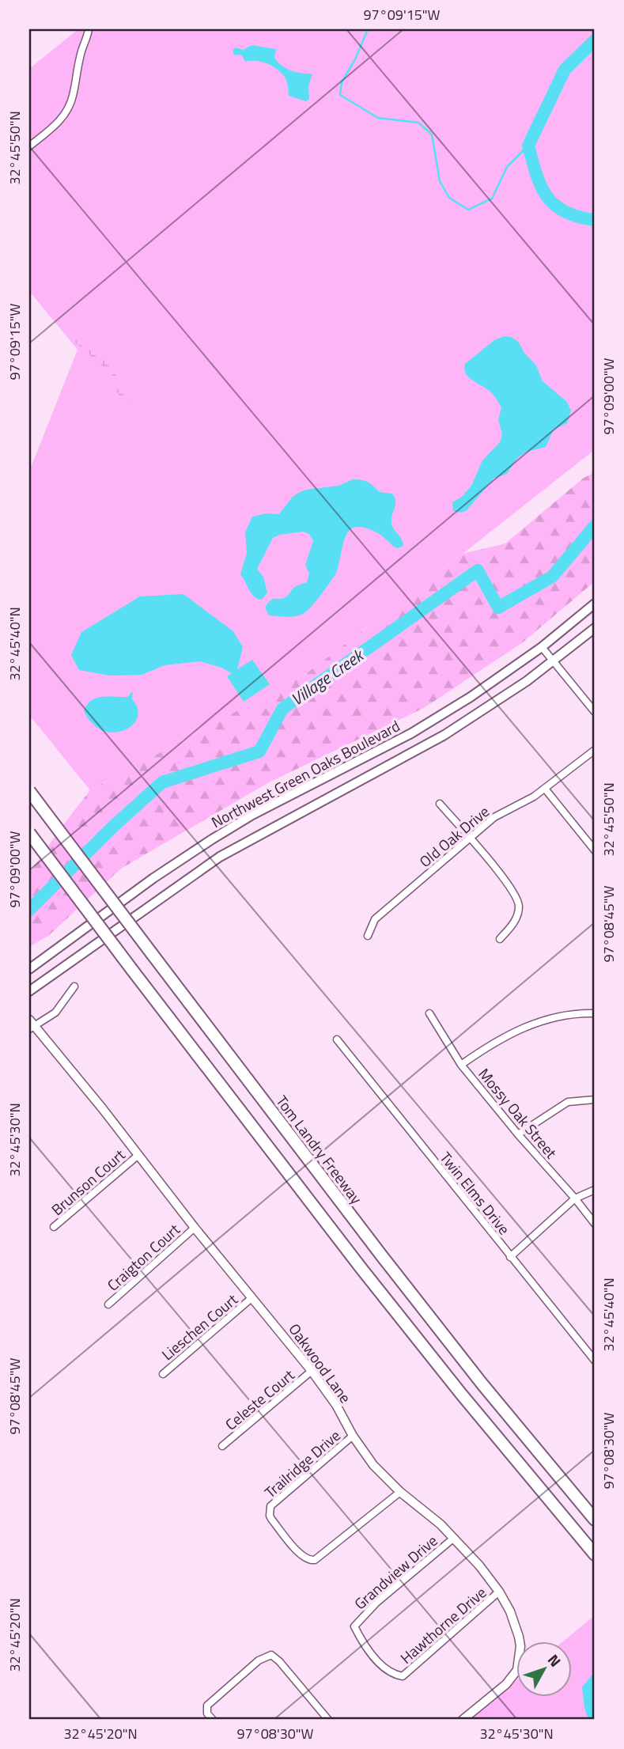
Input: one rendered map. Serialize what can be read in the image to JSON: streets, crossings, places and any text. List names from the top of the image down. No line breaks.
{"streets":{"highway":["Tom Landry Freeway"],"main road":["Northwest Green Oaks Boulevard"],"street":["Old Oak Drive","Mossy Oak Street","Brunson Court","Twin Elms Drive","Craigton Court","Lieschen Court","Oakwood Lane","Celeste Court","Trailridge Drive","Grandview Drive","Hawthorne Drive"]},"crossings":[["Brunson Court","Oakwood Lane"],["Craigton Court","Oakwood Lane"],["Lieschen Court","Oakwood Lane"],["Oakwood Lane","Celeste Court"],["Oakwood Lane","Trailridge Drive"],["Oakwood Lane","Grandview Drive"],["Oakwood Lane","Hawthorne Drive"],["Grandview Drive","Hawthorne Drive"]],"water":["Village Creek"],"north":"top right","coordinates":["97°09'15\"W","32°45'50\"N","97°09'00\"W","32°45'40\"N","97°08'45\"W","32°45'30\"N","97°08'30\"W","32°45'20\"N"]}
